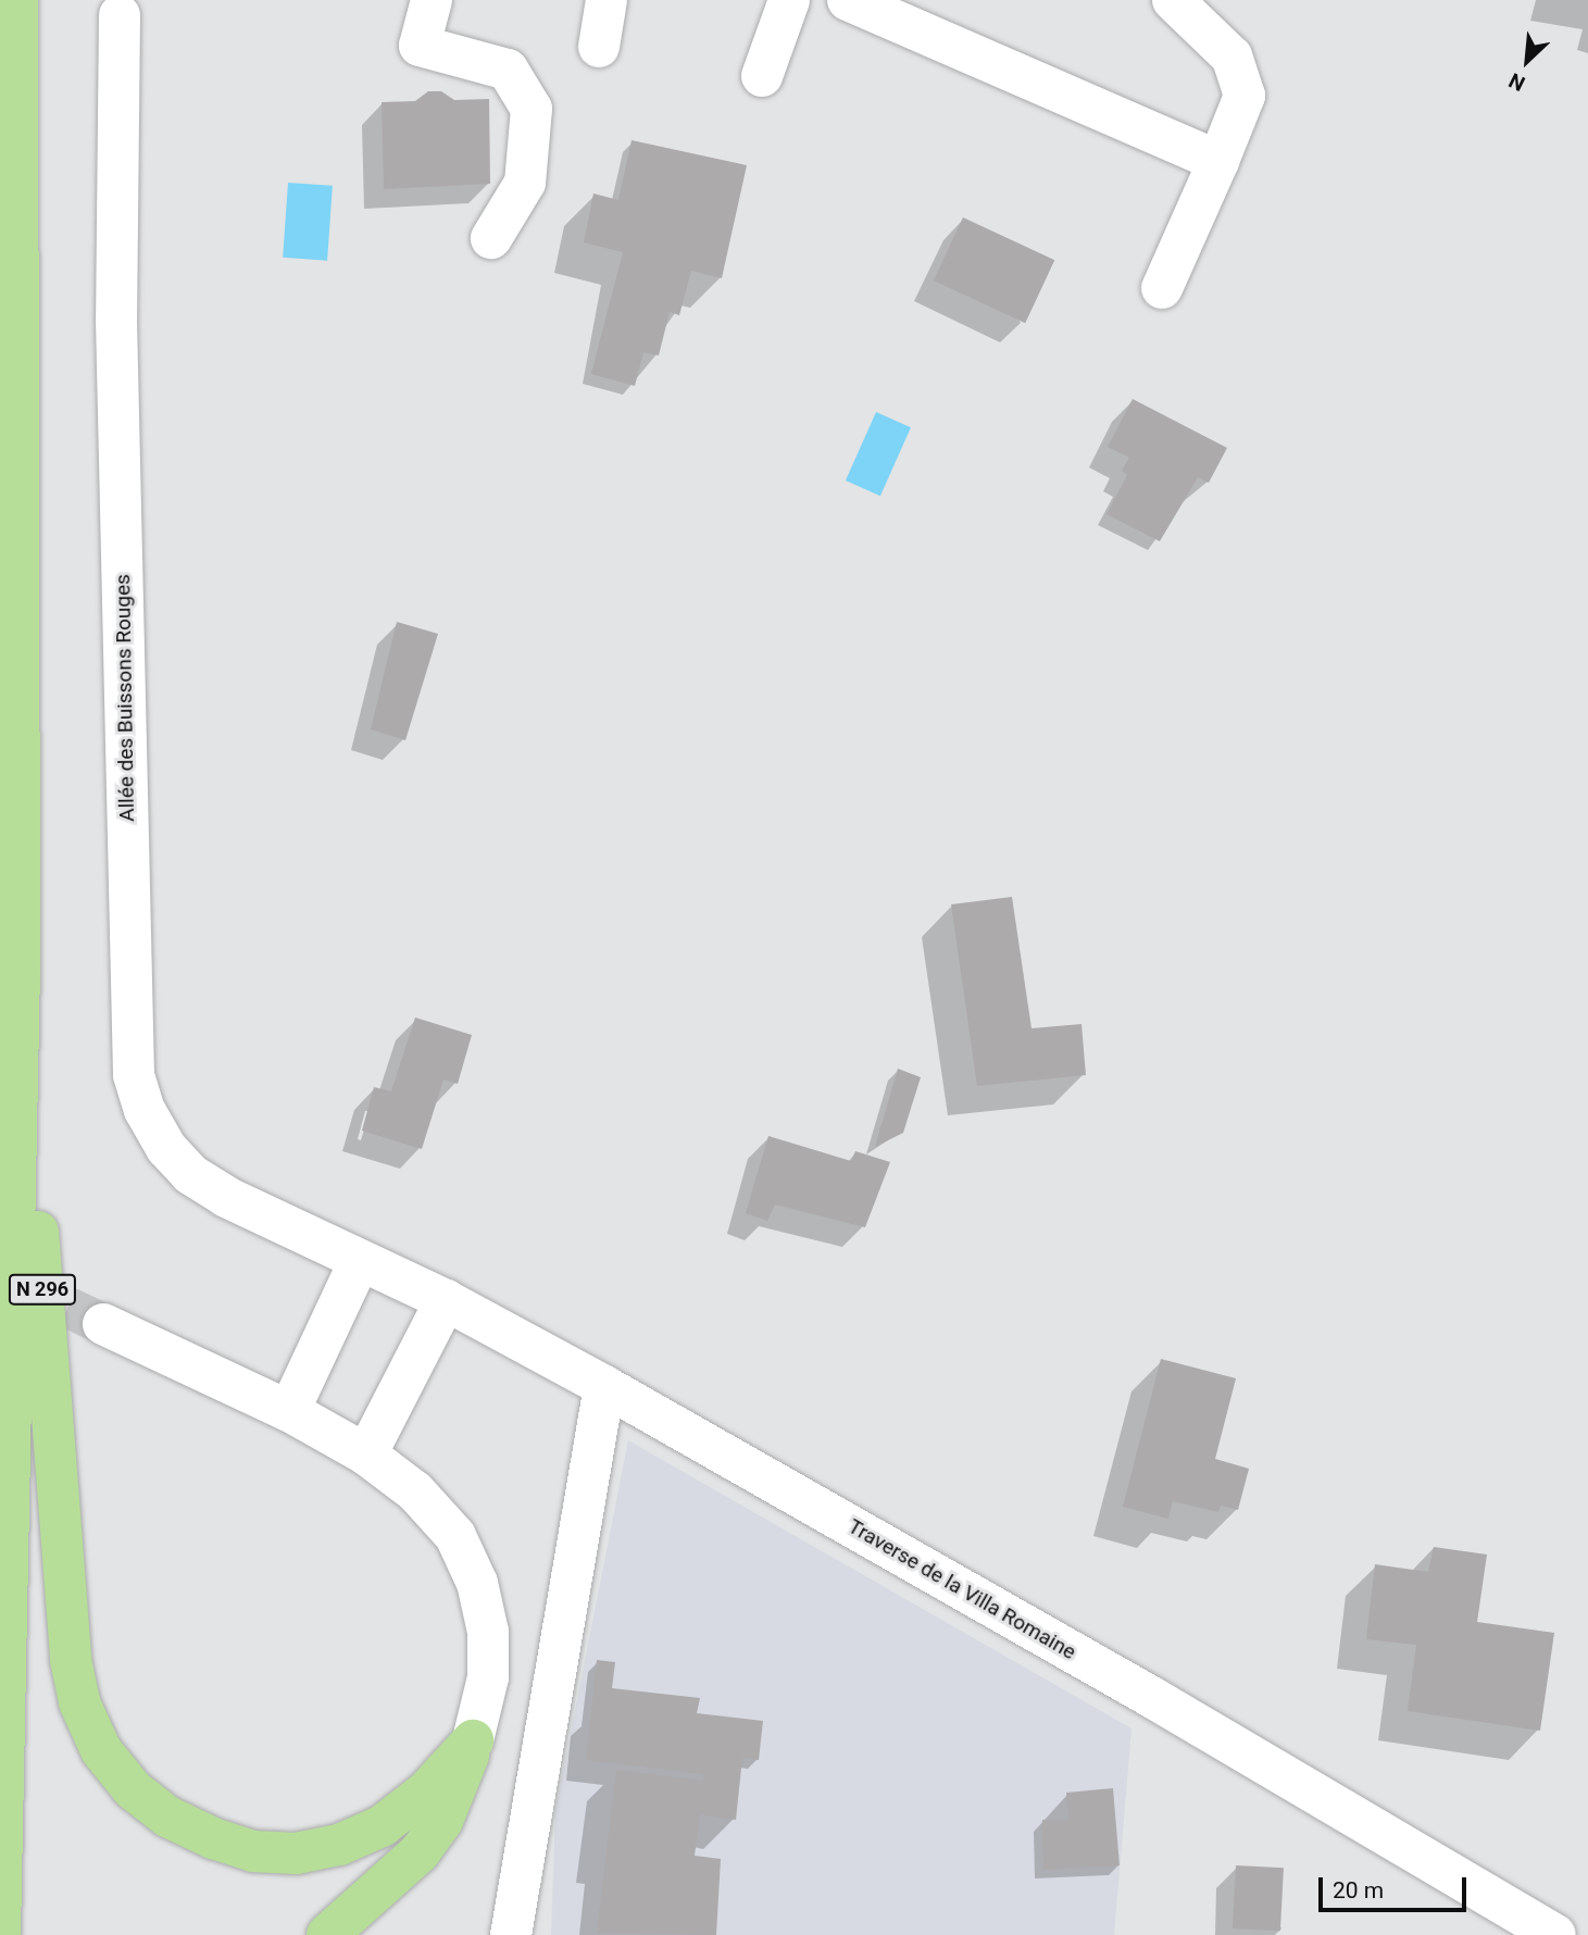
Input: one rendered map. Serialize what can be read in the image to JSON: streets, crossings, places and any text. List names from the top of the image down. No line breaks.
{"streets":{"highway":["N 296"],"street":["Allée des Buissons Rouges","Traverse de la Villa Romaine"]},"crossings":[["Allée des Buissons Rouges","Traverse de la Villa Romaine"]],"scale_bar":"20 m","north":"bottom left"}
